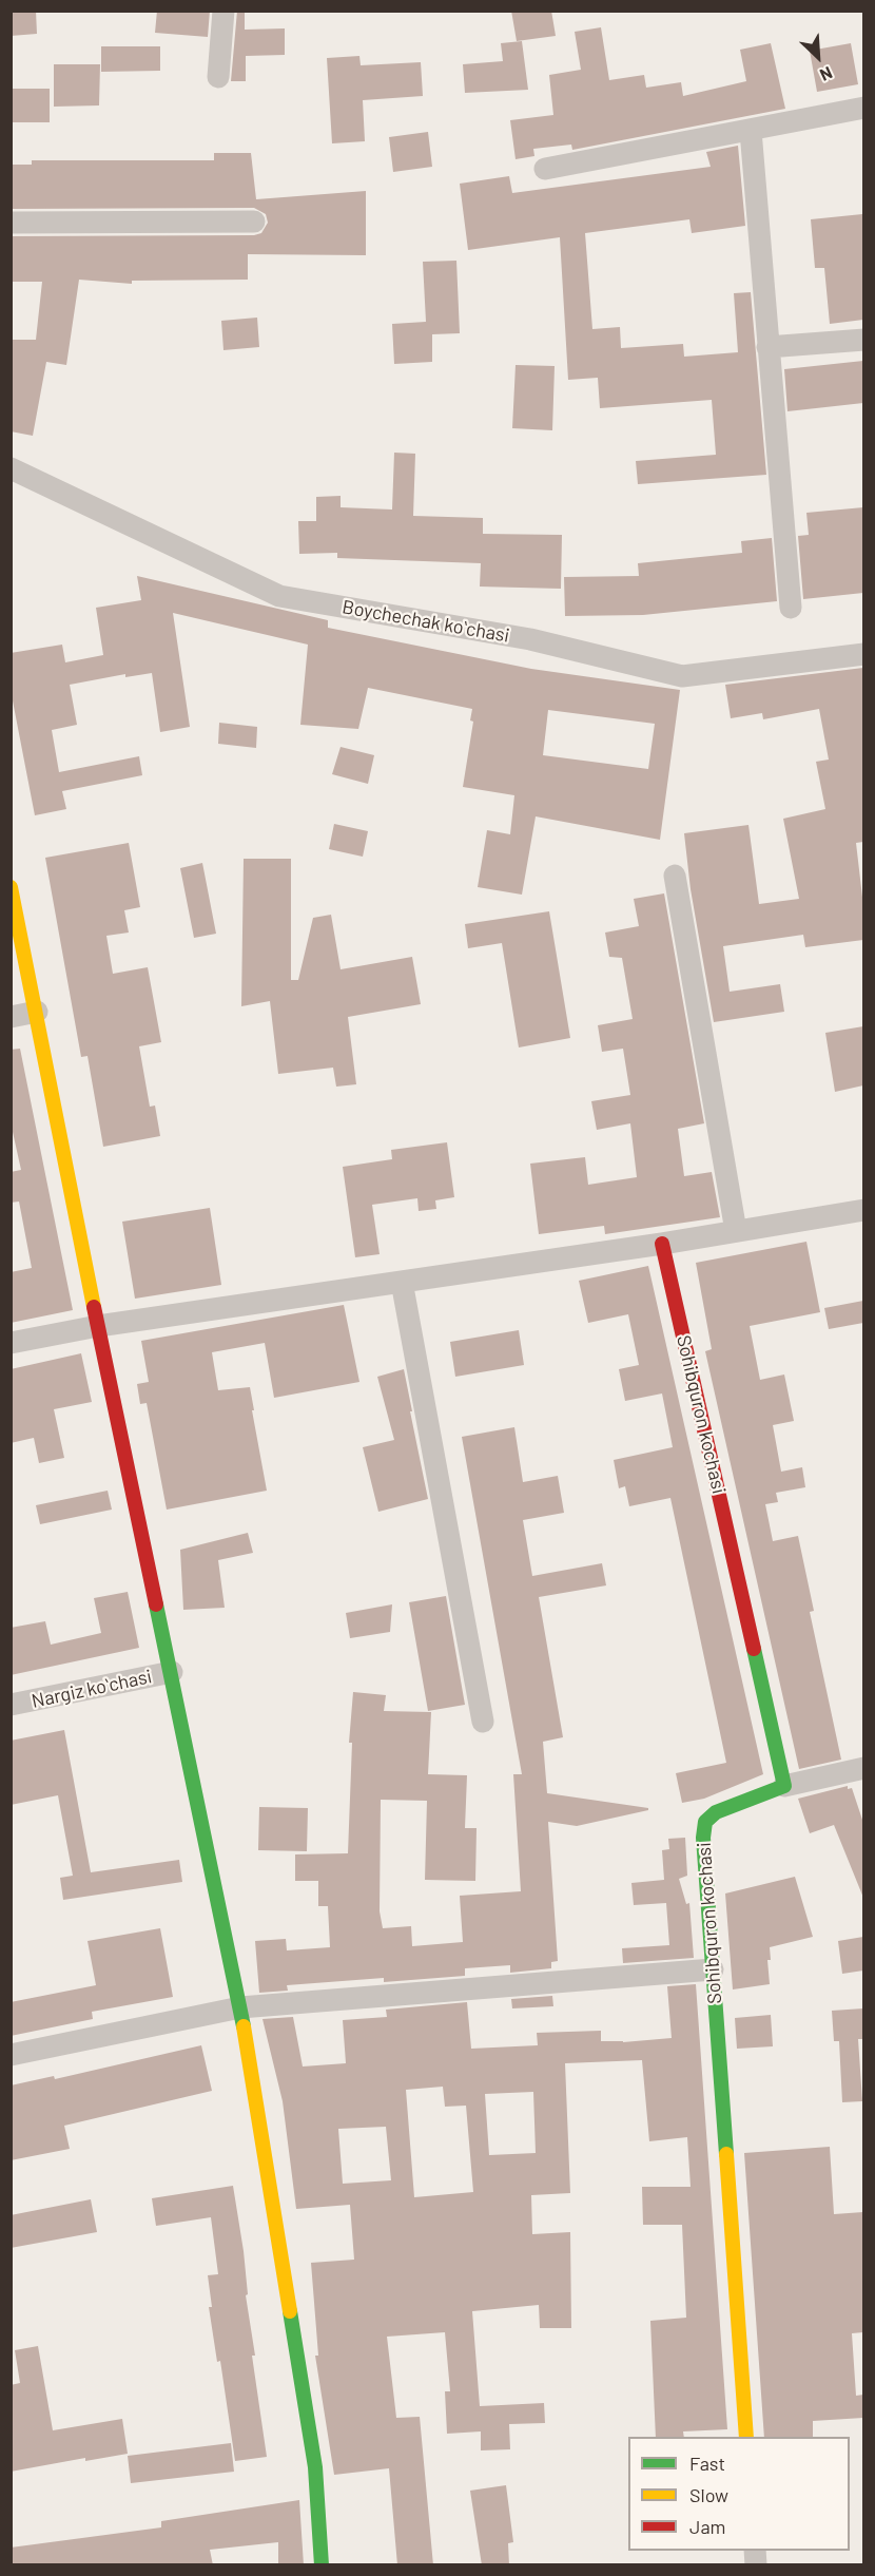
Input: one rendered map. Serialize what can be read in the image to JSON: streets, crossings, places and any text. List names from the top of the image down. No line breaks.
{"streets":{"street":["Boychechak koʻchasi","Sohibquron kochasi","Nargiz koʻchasi"]},"legend":["Fast","Slow","Jam"],"north":"bottom right"}
